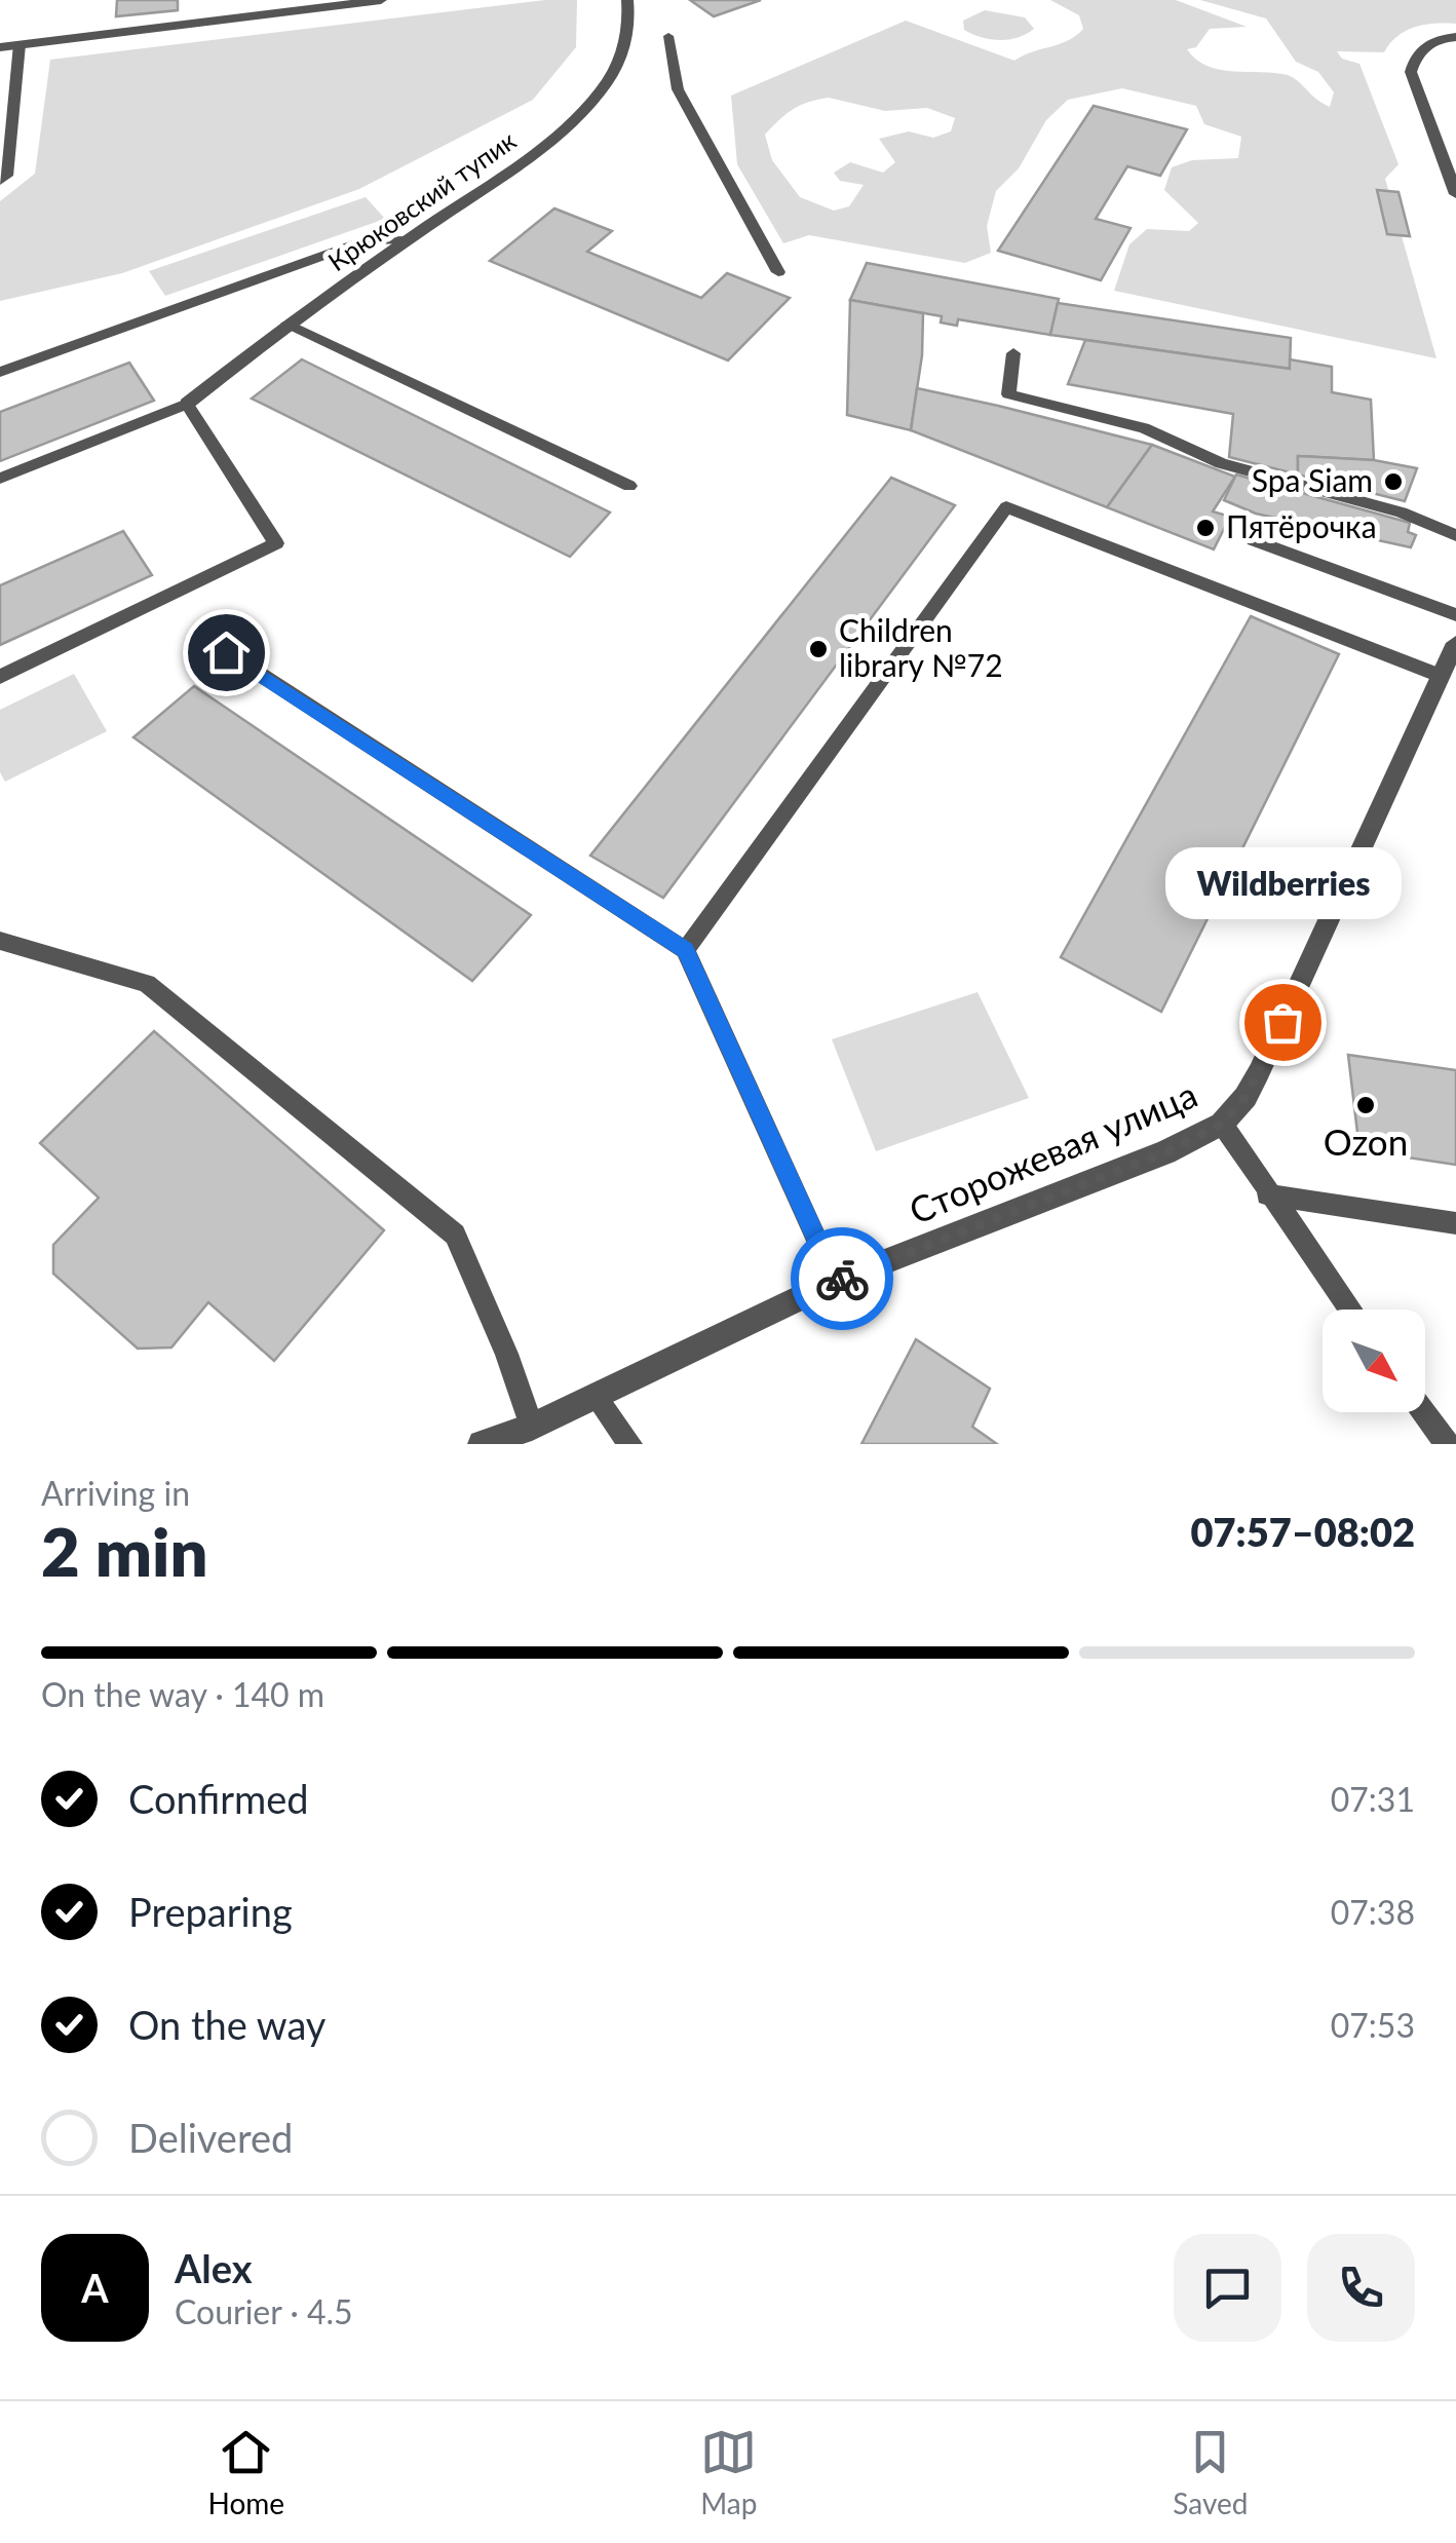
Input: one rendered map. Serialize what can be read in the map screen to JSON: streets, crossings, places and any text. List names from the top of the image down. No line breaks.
{"streets":{"street":["Крюковский тупик","Сторожевая улица"]},"places":["Spa Siam","Пятёрочка","Children library №72","Wildberries","Ozon"],"north":"bottom right","page":{"bubble":"Wildberries","heading":["2 min","Arriving in","07:57–08:02"],"panel":["Alex","Courier · 4.5"],"bar":"On the way · 140 m","list":[["Confirmed","07:31"],["Preparing","07:38"],["On the way","07:53"],"Delivered"],"round":"A","tabs":["Home","Map","Saved"]}}
